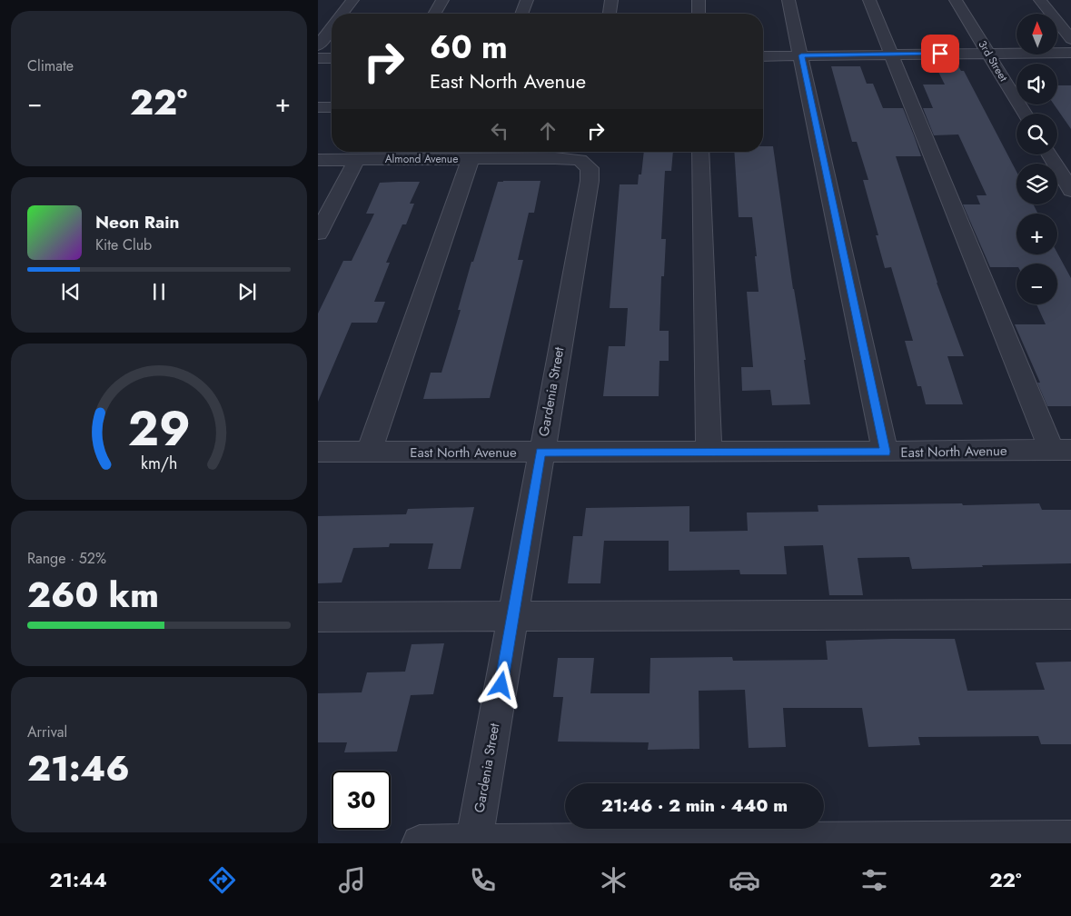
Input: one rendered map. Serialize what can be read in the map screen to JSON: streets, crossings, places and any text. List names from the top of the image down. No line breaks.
{"streets":{"street":["3rd Street","Almond Avenue","Gardenia Street","East North Avenue"]},"crossings":[["Almond Avenue","Gardenia Street"],["Gardenia Street","East North Avenue"]],"north":"top","page":{"tile":["Climate",["Range · 52%","260 km"],["Arrival","21:46"]],"map_buttons":["+","−"],"turn":["60 m","East North Avenue"],"heat":["−","22°","+"],"song":["Neon Rain","Kite Club"],"limit":"30","trip":"21:46 · 2 min · 440 m","tabs":["21:44","22°"],"gauge":["29","km/h"]}}
